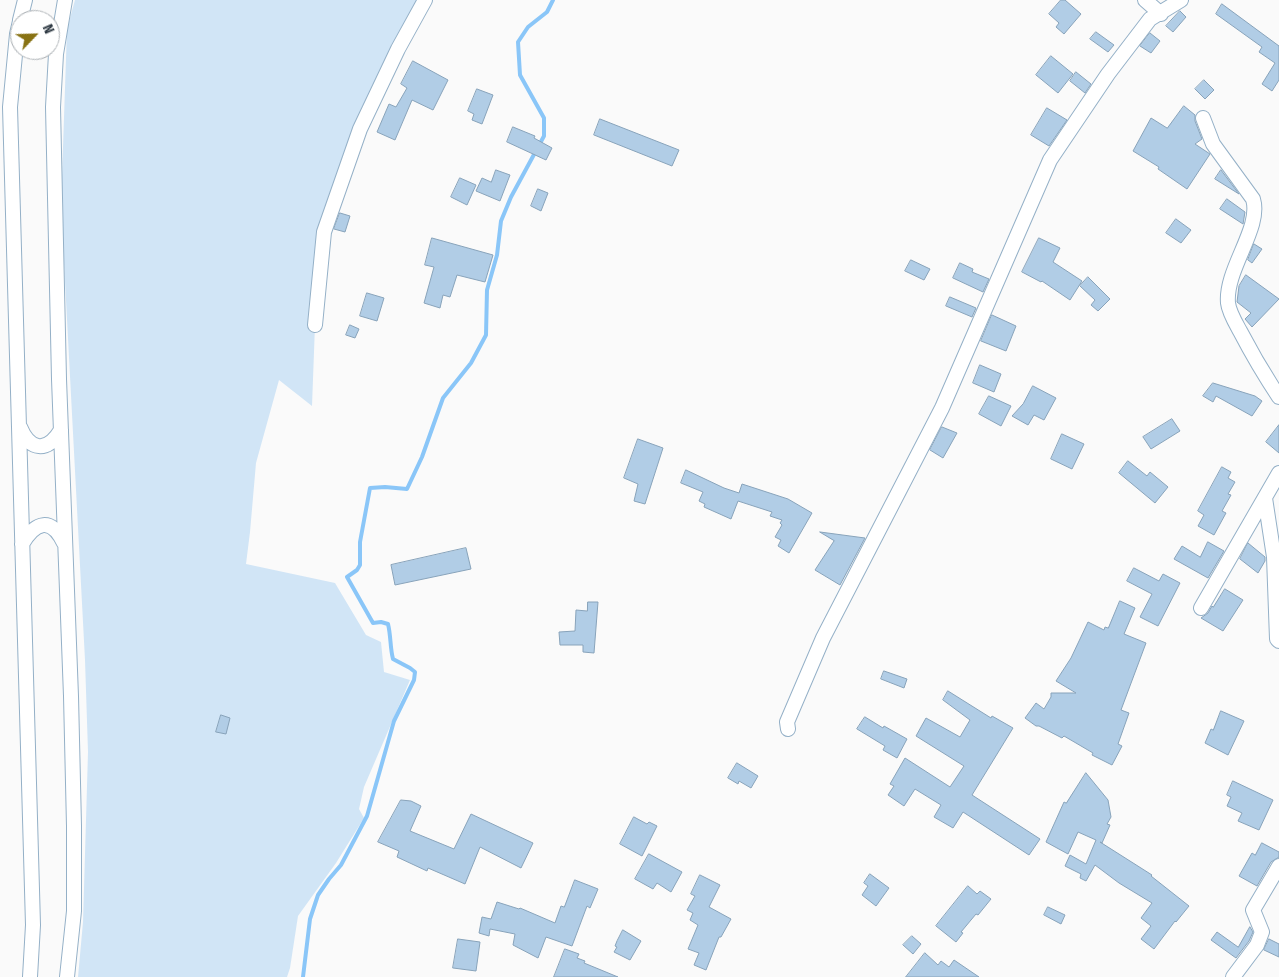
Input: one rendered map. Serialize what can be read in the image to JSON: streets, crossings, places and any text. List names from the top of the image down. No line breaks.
{"north":"top right"}
